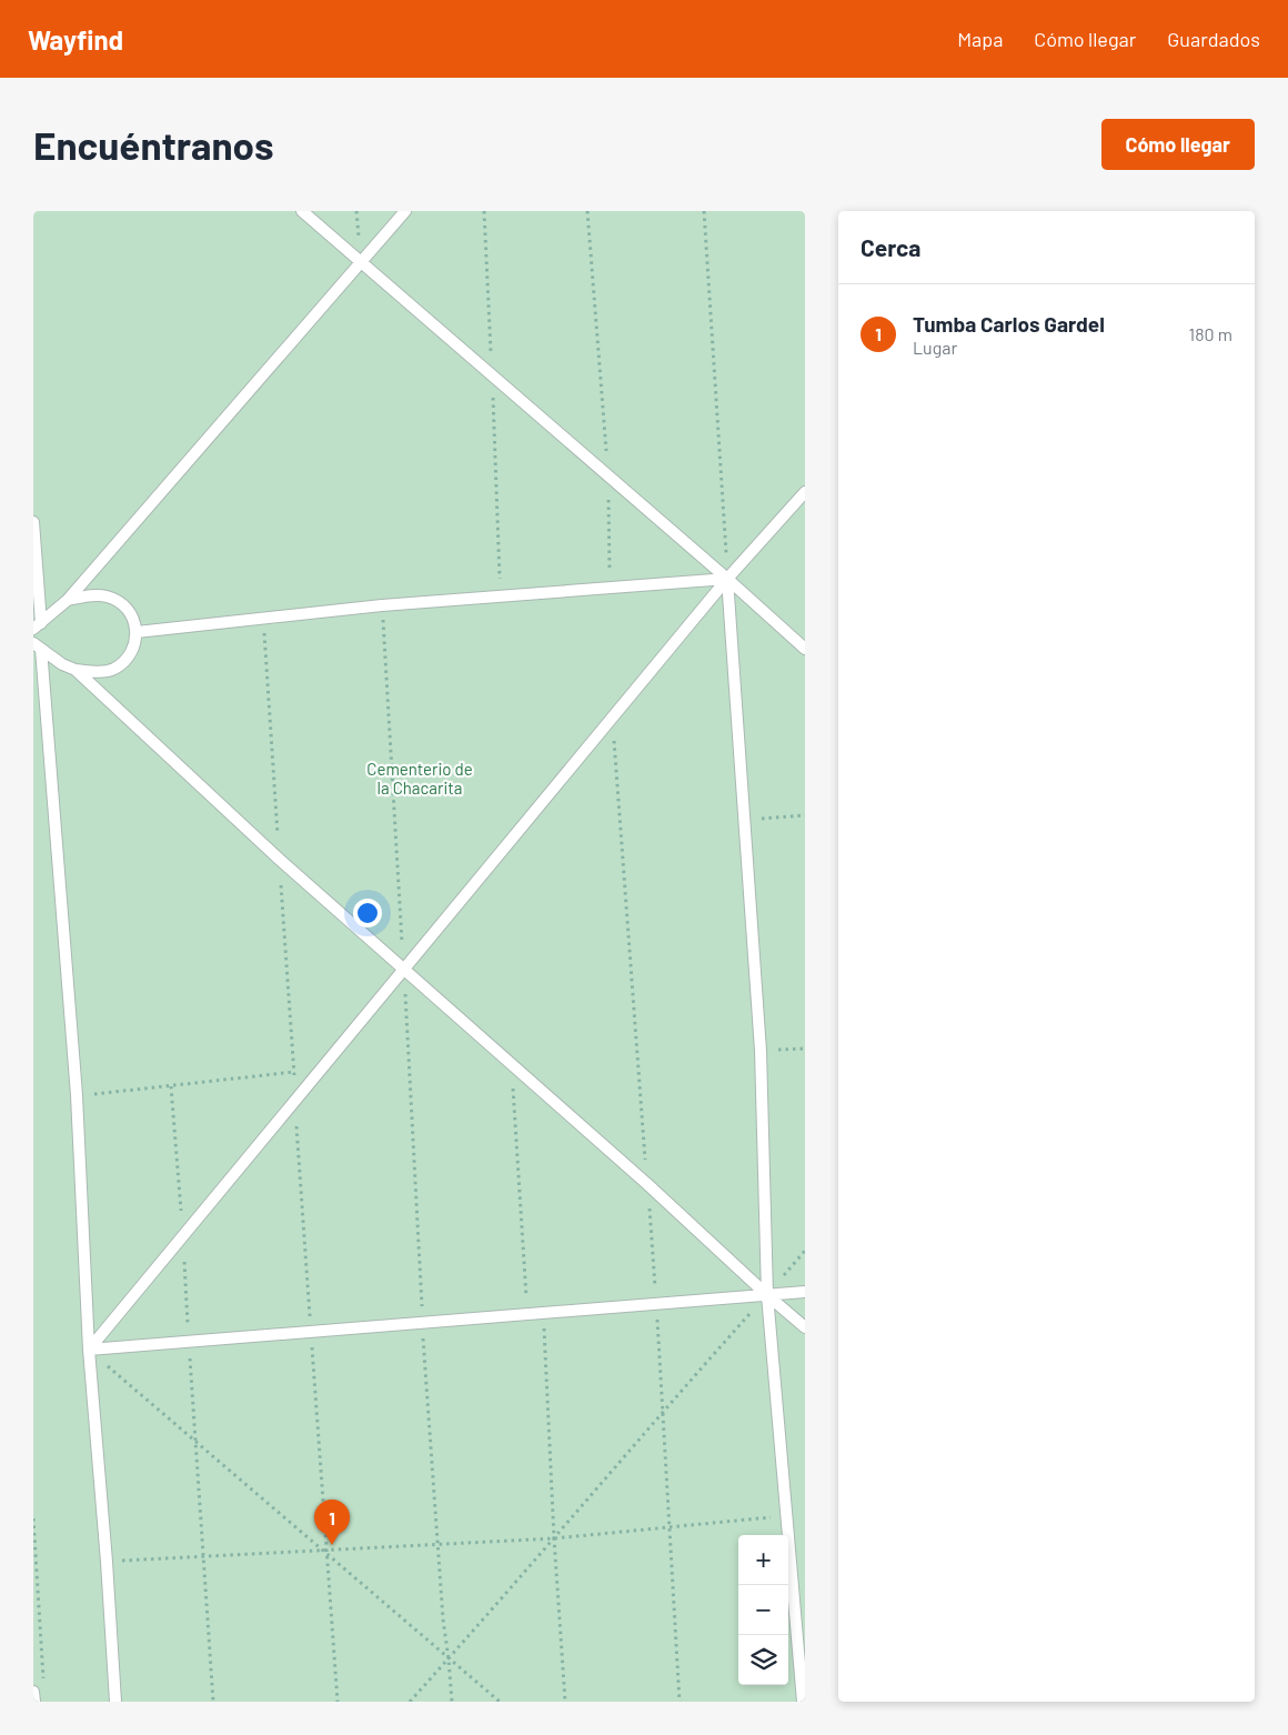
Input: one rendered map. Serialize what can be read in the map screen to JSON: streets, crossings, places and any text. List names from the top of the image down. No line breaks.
{"parks":["Cementerio de la Chacarita"],"page":{"header":"Wayfind","nav":["Mapa","Cómo llegar","Guardados"],"buttons":"Cómo llegar","title":"Encuéntranos","heading":"Cerca","list":[{"mark":"1","name":"Tumba Carlos Gardel","note":"Lugar","value":"180 m"}],"pins":"1","map_buttons":["+","−"]}}
